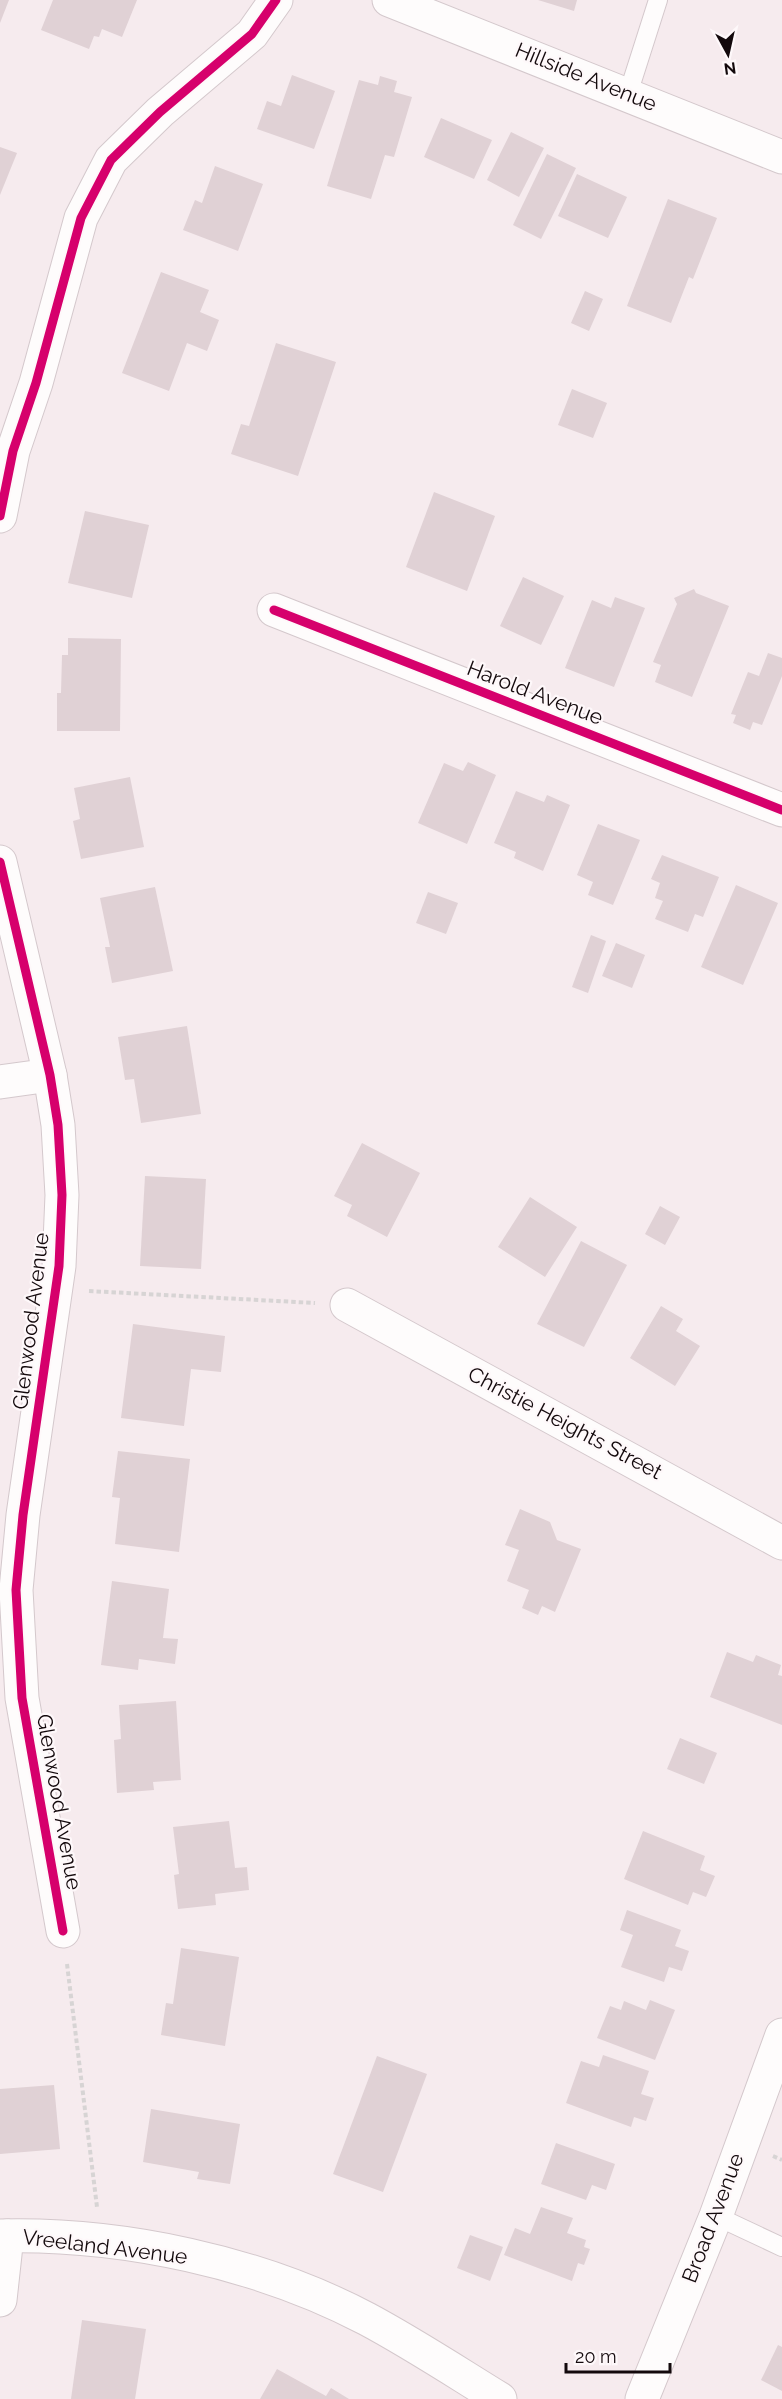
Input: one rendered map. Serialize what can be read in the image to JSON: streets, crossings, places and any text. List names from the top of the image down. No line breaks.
{"streets":{"street":["Hillside Avenue","Harold Avenue","Glenwood Avenue","Christie Heights Street","Broad Avenue","Vreeland Avenue"]},"scale_bar":"20 m","north":"bottom"}
